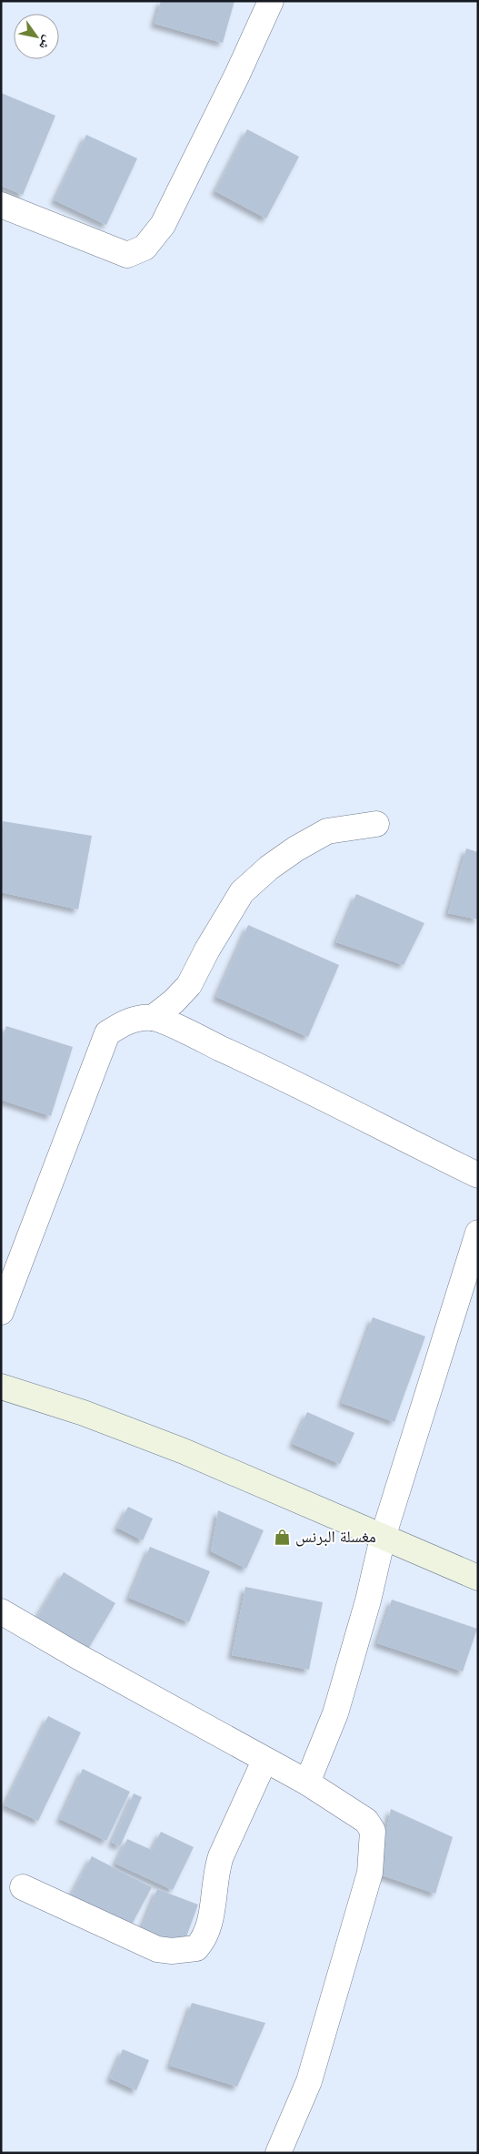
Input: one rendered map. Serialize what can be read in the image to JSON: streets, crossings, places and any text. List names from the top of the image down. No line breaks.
{"places":{"shop":["مغسلة البرنس"]},"north":"bottom right"}
